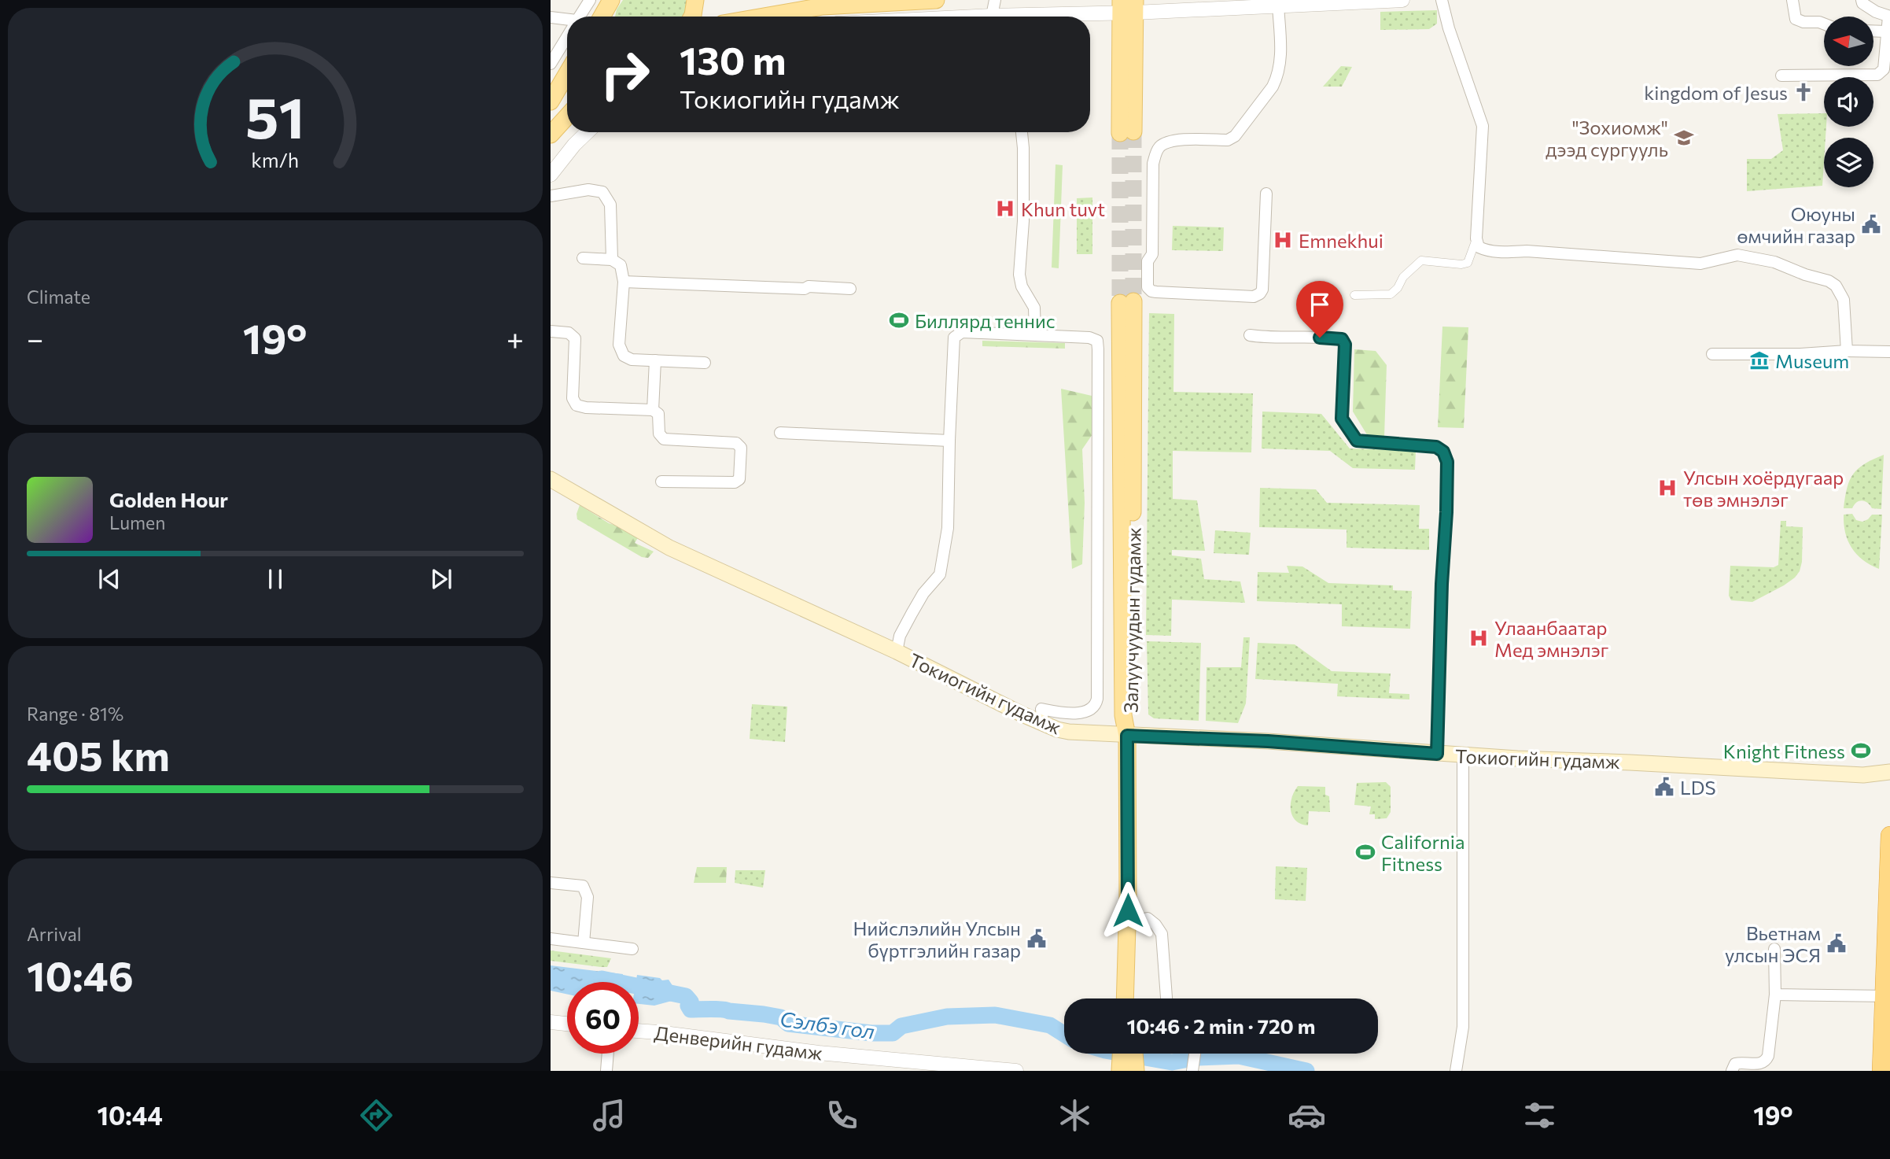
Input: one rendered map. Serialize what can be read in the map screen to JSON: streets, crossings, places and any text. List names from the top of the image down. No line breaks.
{"streets":{"main road":["Залуучуудын гудамж","Токиогийн гудамж"],"street":["Денверийн гудамж"]},"crossings":[["Залуучуудын гудамж","Токиогийн гудамж"]],"water":["Сэлбэ гол"],"places":{"church":["kingdom of Jesus"],"school or university":["\"Зохиомж\" дээд сургууль"],"hospital":["Khun tuvt","Emnekhui","Улсын хоёрдугаар төв эмнэлэг","Улаанбаатар Мед эмнэлэг"],"public building":["Оюуны өмчийн газар","LDS","Нийслэлийн Улсын бүртгэлийн газар","Вьетнам улсын ЭСЯ"],"sports":["Биллярд теннис","Knight Fitness","California Fitness"],"museum":["Museum"]},"north":"left","page":{"turn":["130 m","Токиогийн гудамж"],"tile":["Climate",["Range · 81%","405 km"],["Arrival","10:46"]],"heat":["−","19°","+"],"song":["Golden Hour","Lumen"],"limit":"60","trip":"10:46 · 2 min · 720 m","tabs":["10:44","19°"],"gauge":["51","km/h"]}}
